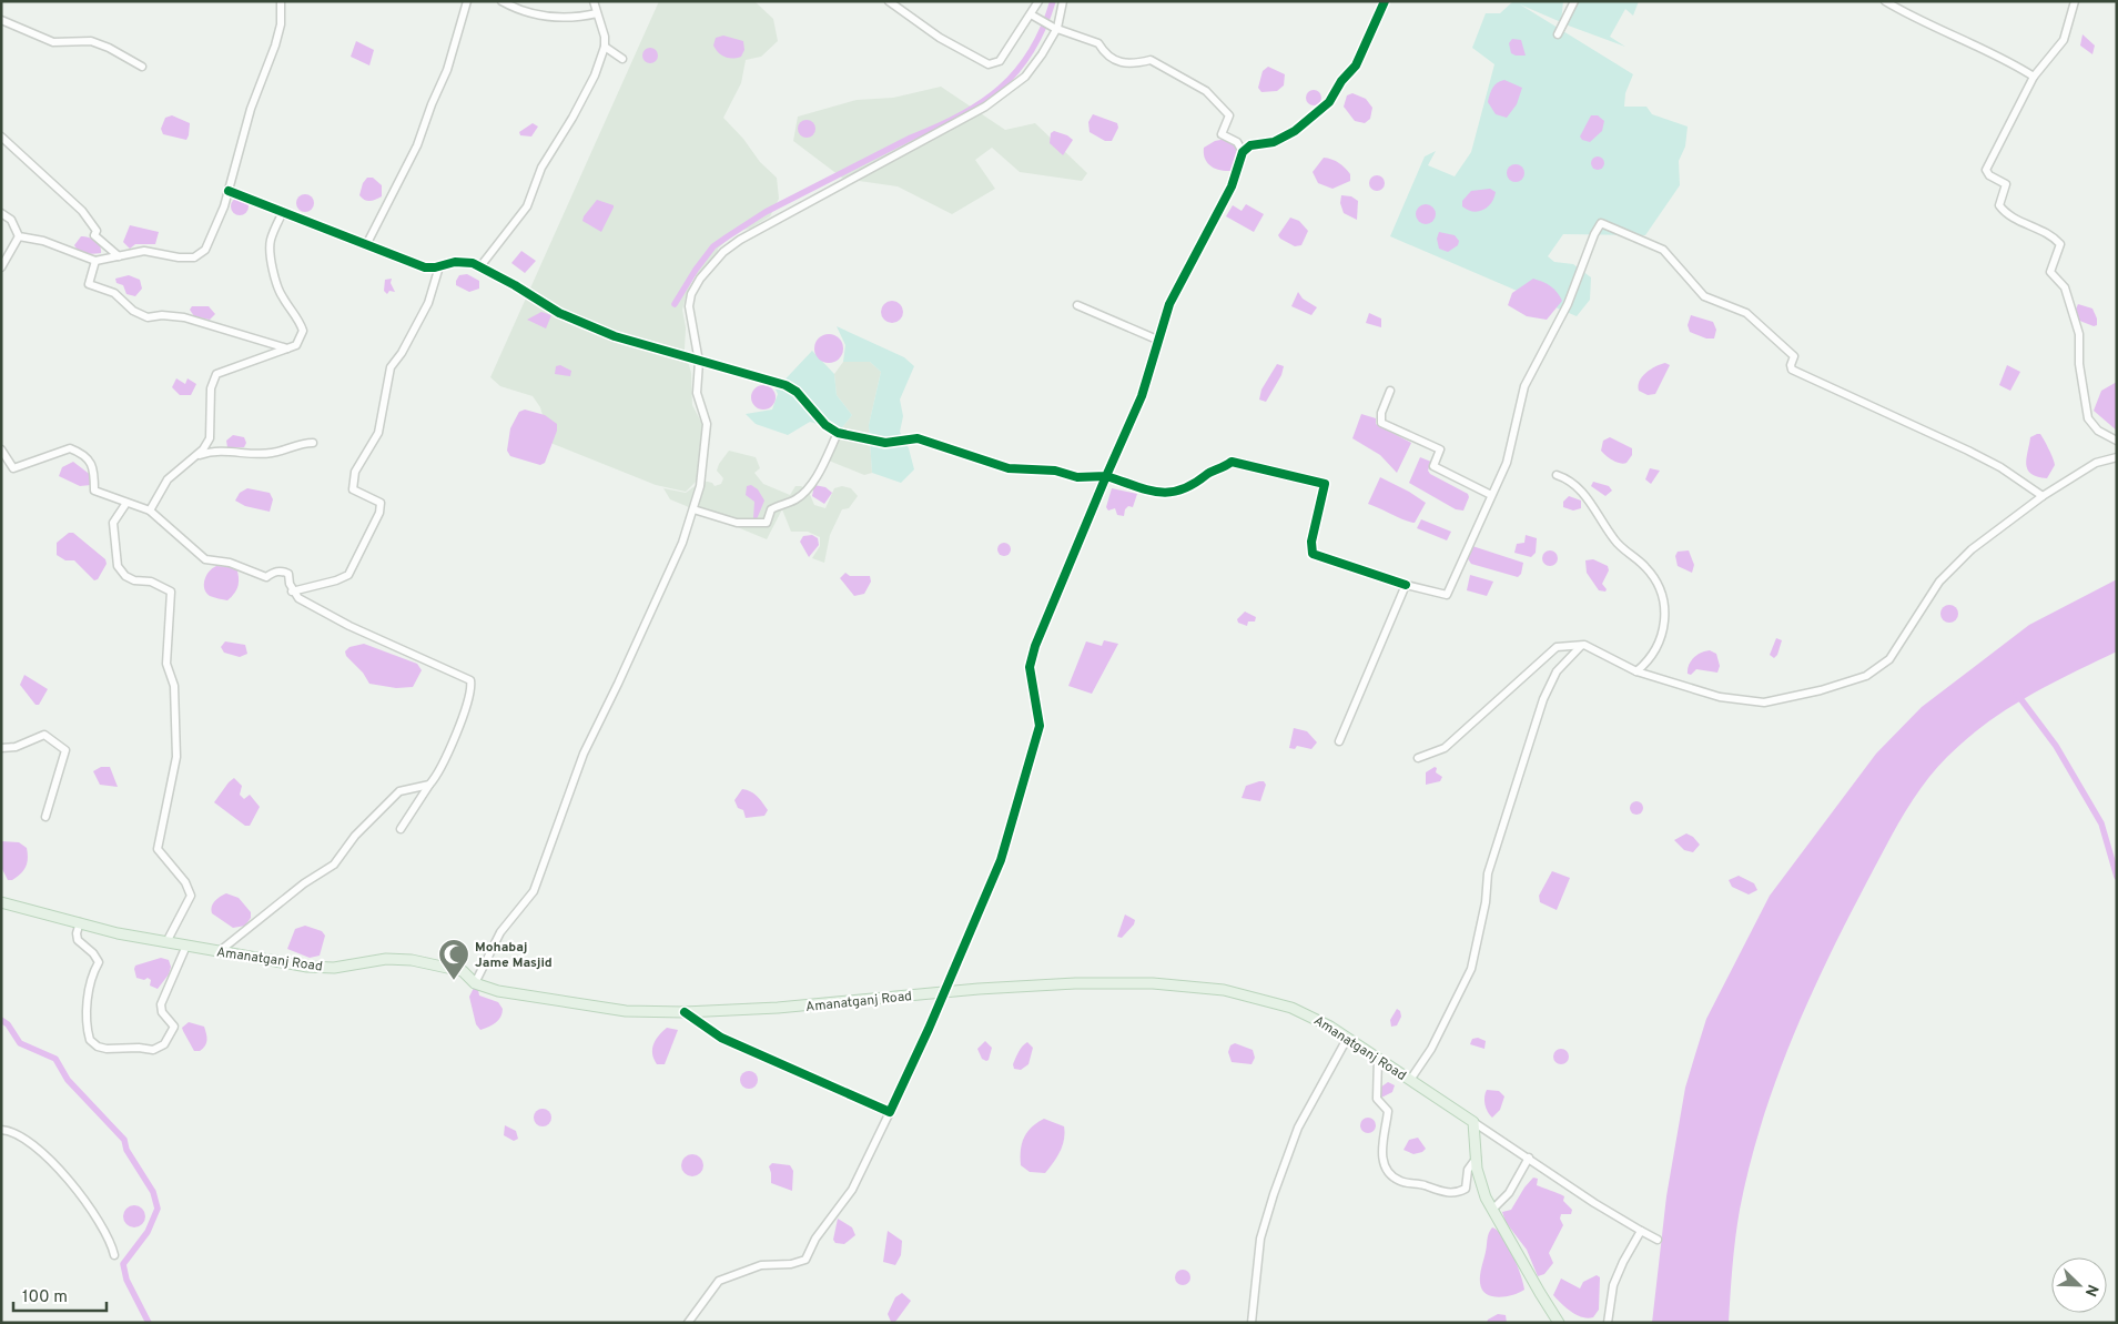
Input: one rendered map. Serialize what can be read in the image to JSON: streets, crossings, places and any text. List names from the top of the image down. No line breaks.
{"streets":{"main road":["Amanatganj Road"]},"places":{"mosque":["Mohabaj Jame Masjid"]},"scale_bar":"100 m","north":"bottom right"}
